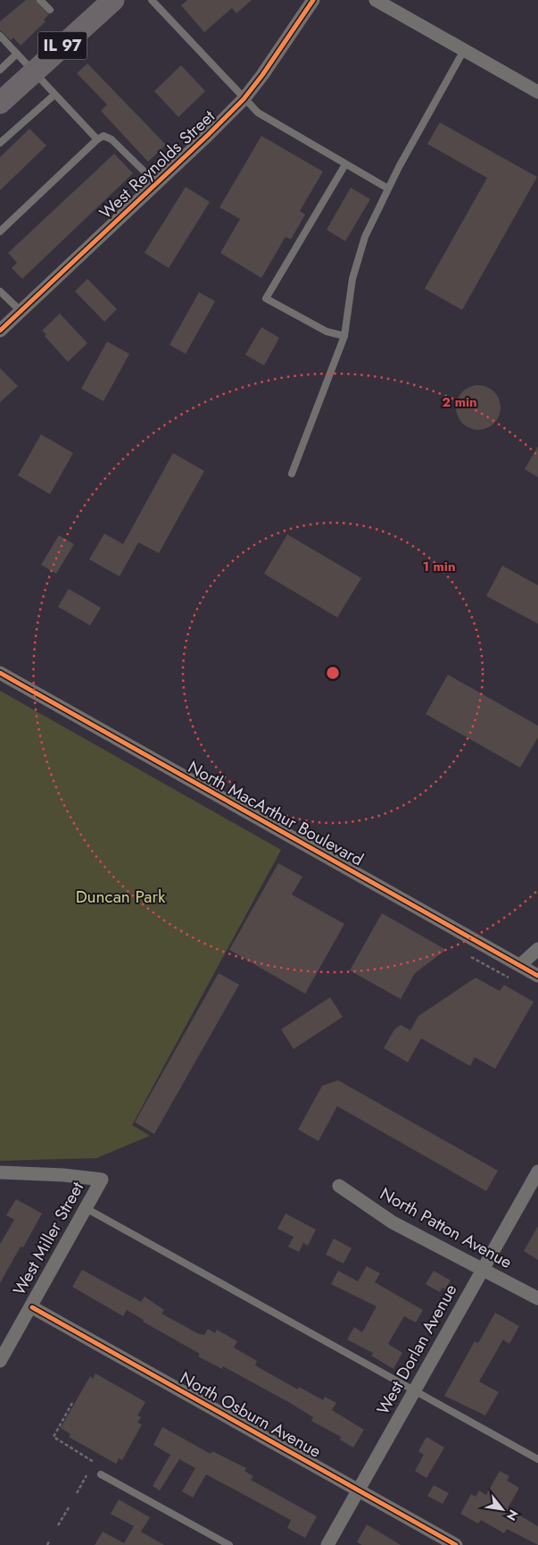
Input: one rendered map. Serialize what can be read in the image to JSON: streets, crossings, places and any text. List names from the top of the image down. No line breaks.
{"streets":{"main road":["IL 97"],"street":["West Reynolds Street","North MacArthur Boulevard","North Patton Avenue","West Miller Street","West Dorlan Avenue","North Osburn Avenue"]},"crossings":[["North Patton Avenue","West Dorlan Avenue"],["West Miller Street","North Osburn Avenue"],["West Dorlan Avenue","North Osburn Avenue"]],"parks":["Duncan Park"],"north":"bottom right","rings":["2 min","1 min"]}
